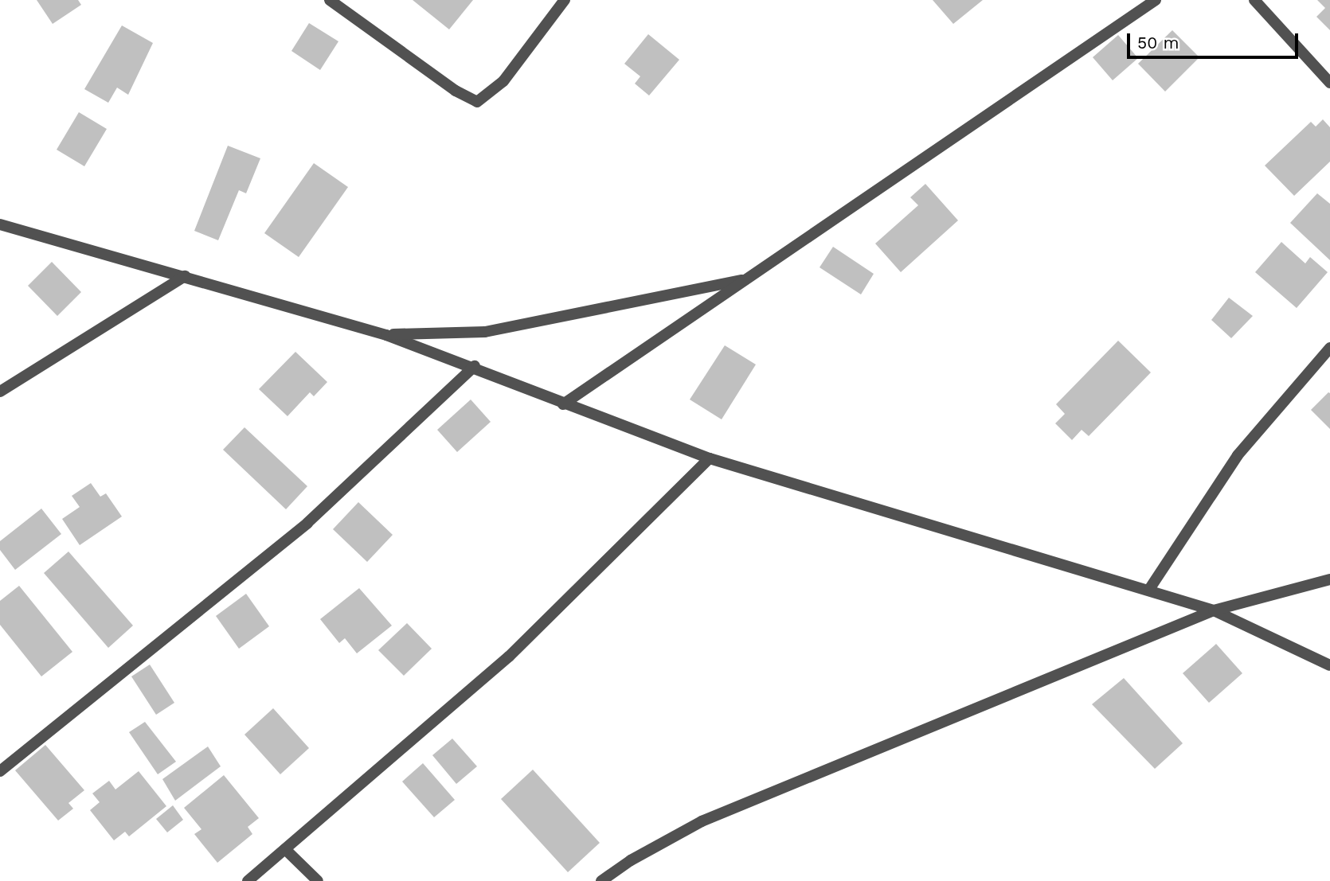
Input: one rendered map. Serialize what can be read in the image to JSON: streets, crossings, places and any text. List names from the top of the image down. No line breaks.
{"scale_bar":"50 m"}
